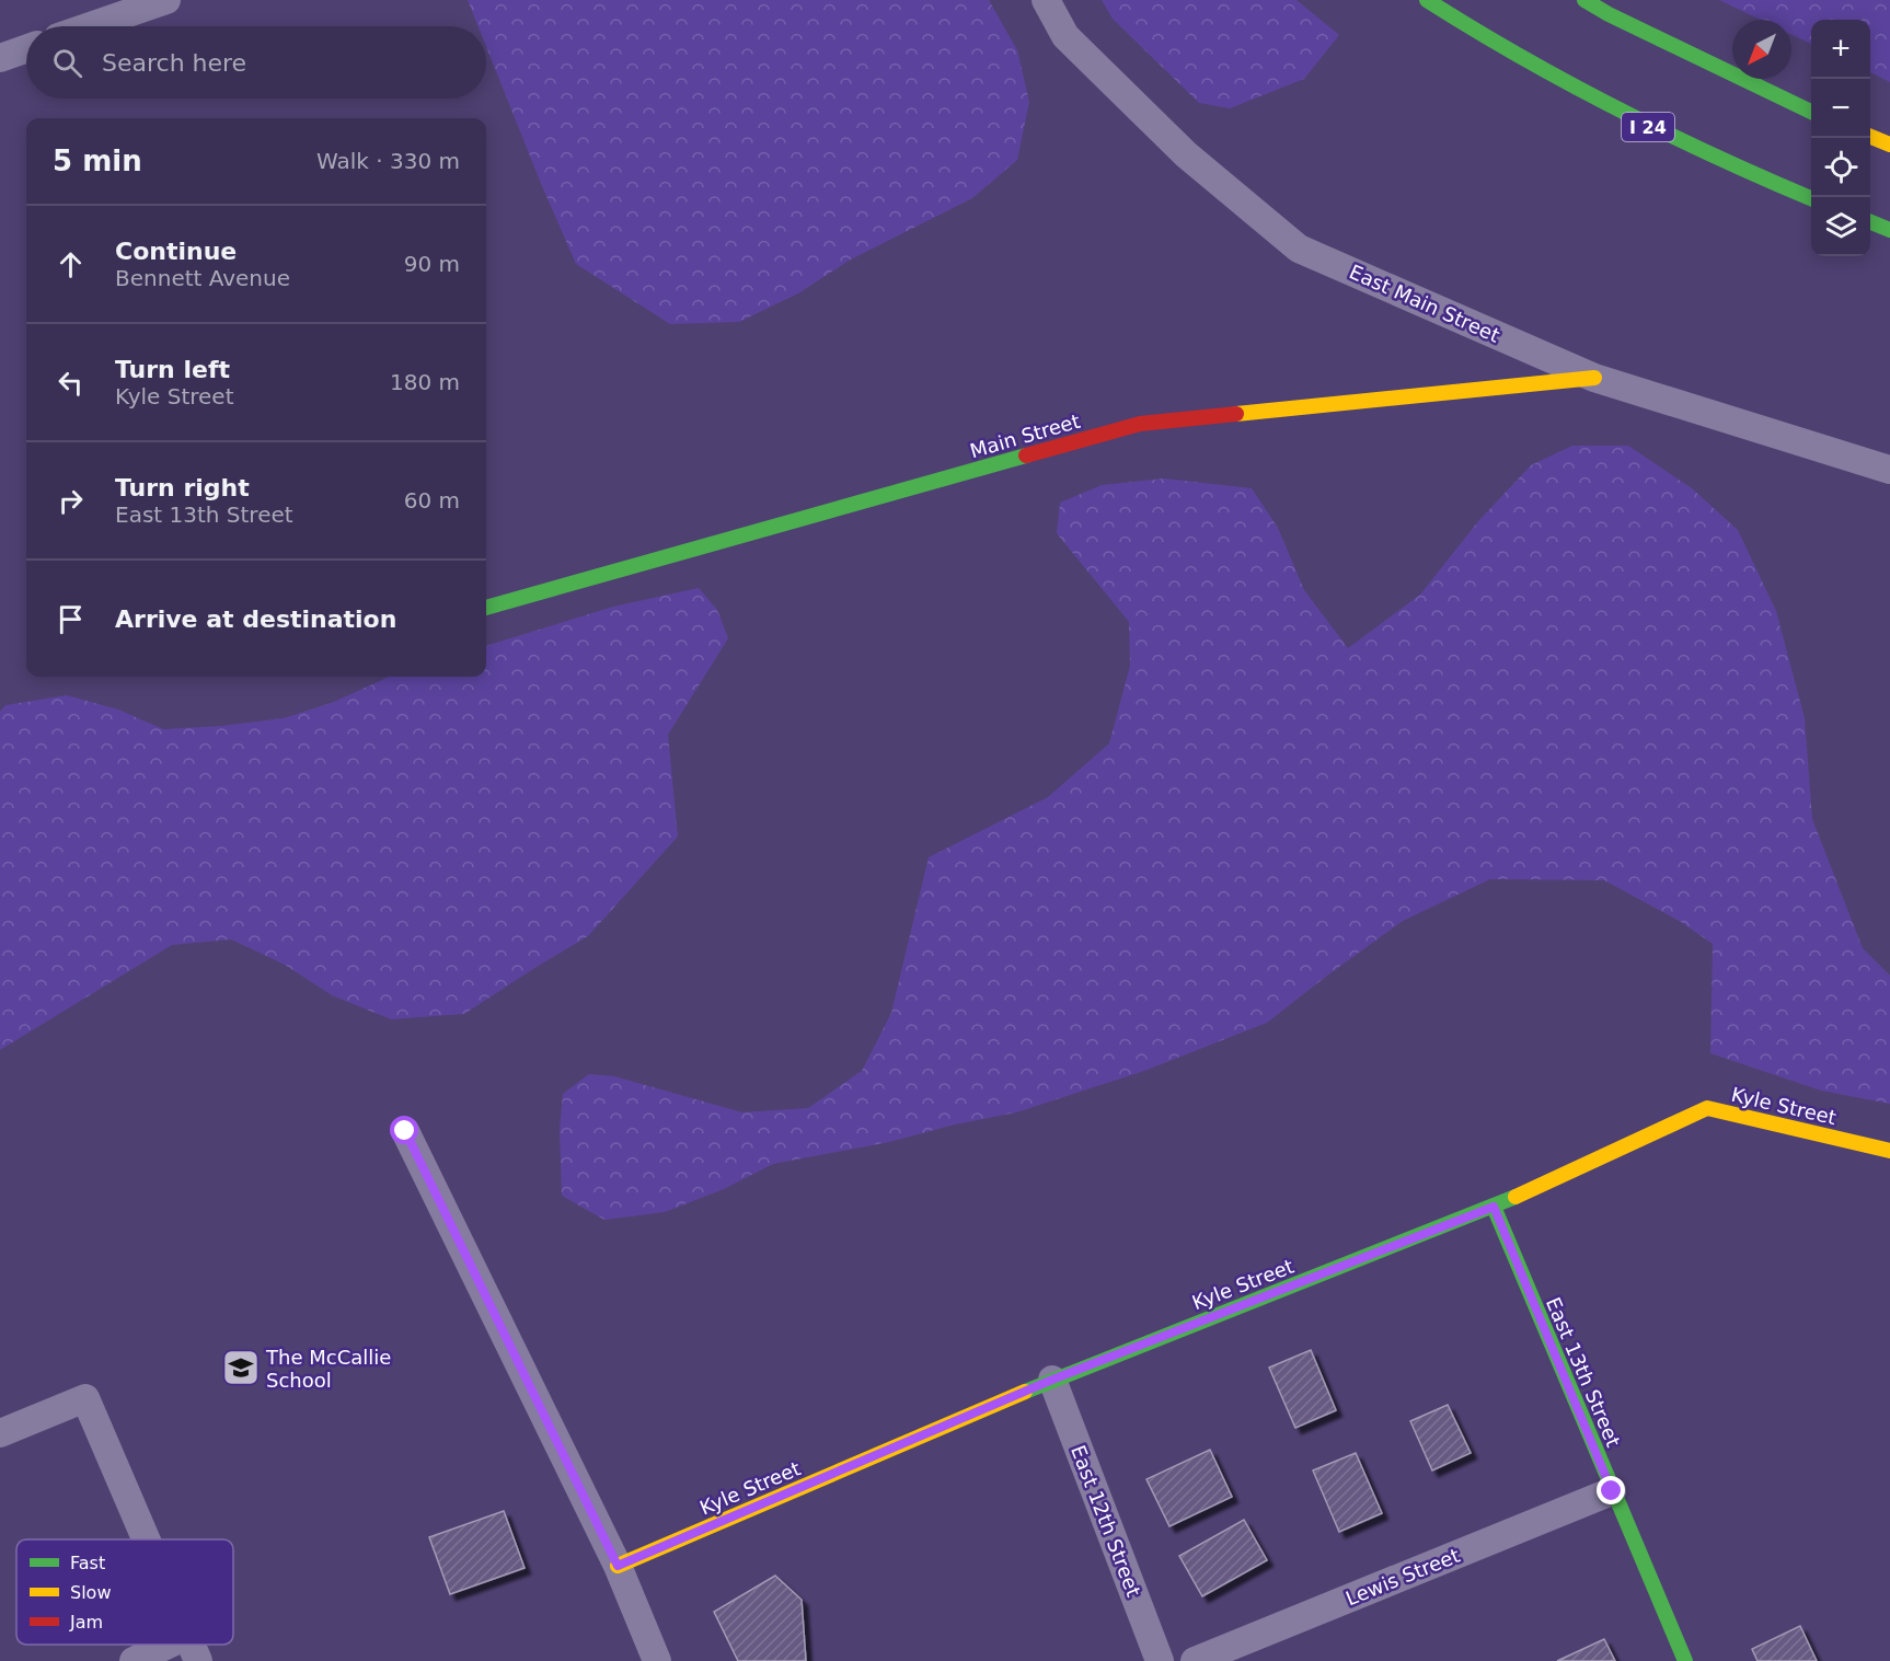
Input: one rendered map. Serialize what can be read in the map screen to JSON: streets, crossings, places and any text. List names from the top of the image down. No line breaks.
{"streets":{"main road":["I 24","Main Street","Kyle Street","East 13th Street"],"street":["East Main Street","East 12th Street","Lewis Street"]},"crossings":[["East Main Street","Main Street"],["Kyle Street","East 13th Street"],["Kyle Street","East 12th Street"],["East 13th Street","Lewis Street"]],"places":{"school or university":["The McCallie School"]},"legend":["Fast","Slow","Jam"],"north":"bottom left","page":{"map_buttons":["+","−"],"search":"Search here","heading":["5 min","Walk · 330 m"],"list":[["Continue","Bennett Avenue","90 m"],["Turn left","Kyle Street","180 m"],["Turn right","East 13th Street","60 m"],"Arrive at destination"]}}
